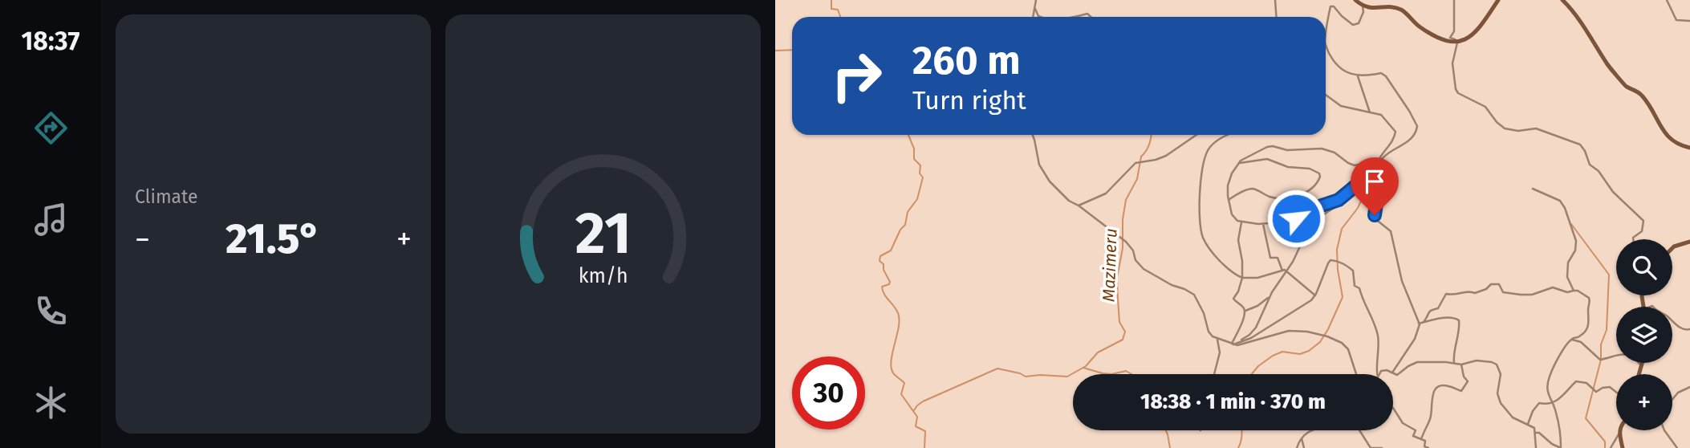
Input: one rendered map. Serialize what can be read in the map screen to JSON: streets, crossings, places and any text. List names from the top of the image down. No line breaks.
{"water":["Mazimeru"],"page":{"tabs":"18:37","tile":"Climate","turn":["260 m","Turn right"],"heat":["−","21.5°","+"],"map_buttons":"+","limit":"30","trip":"18:38 · 1 min · 370 m","gauge":["21","km/h"]}}
